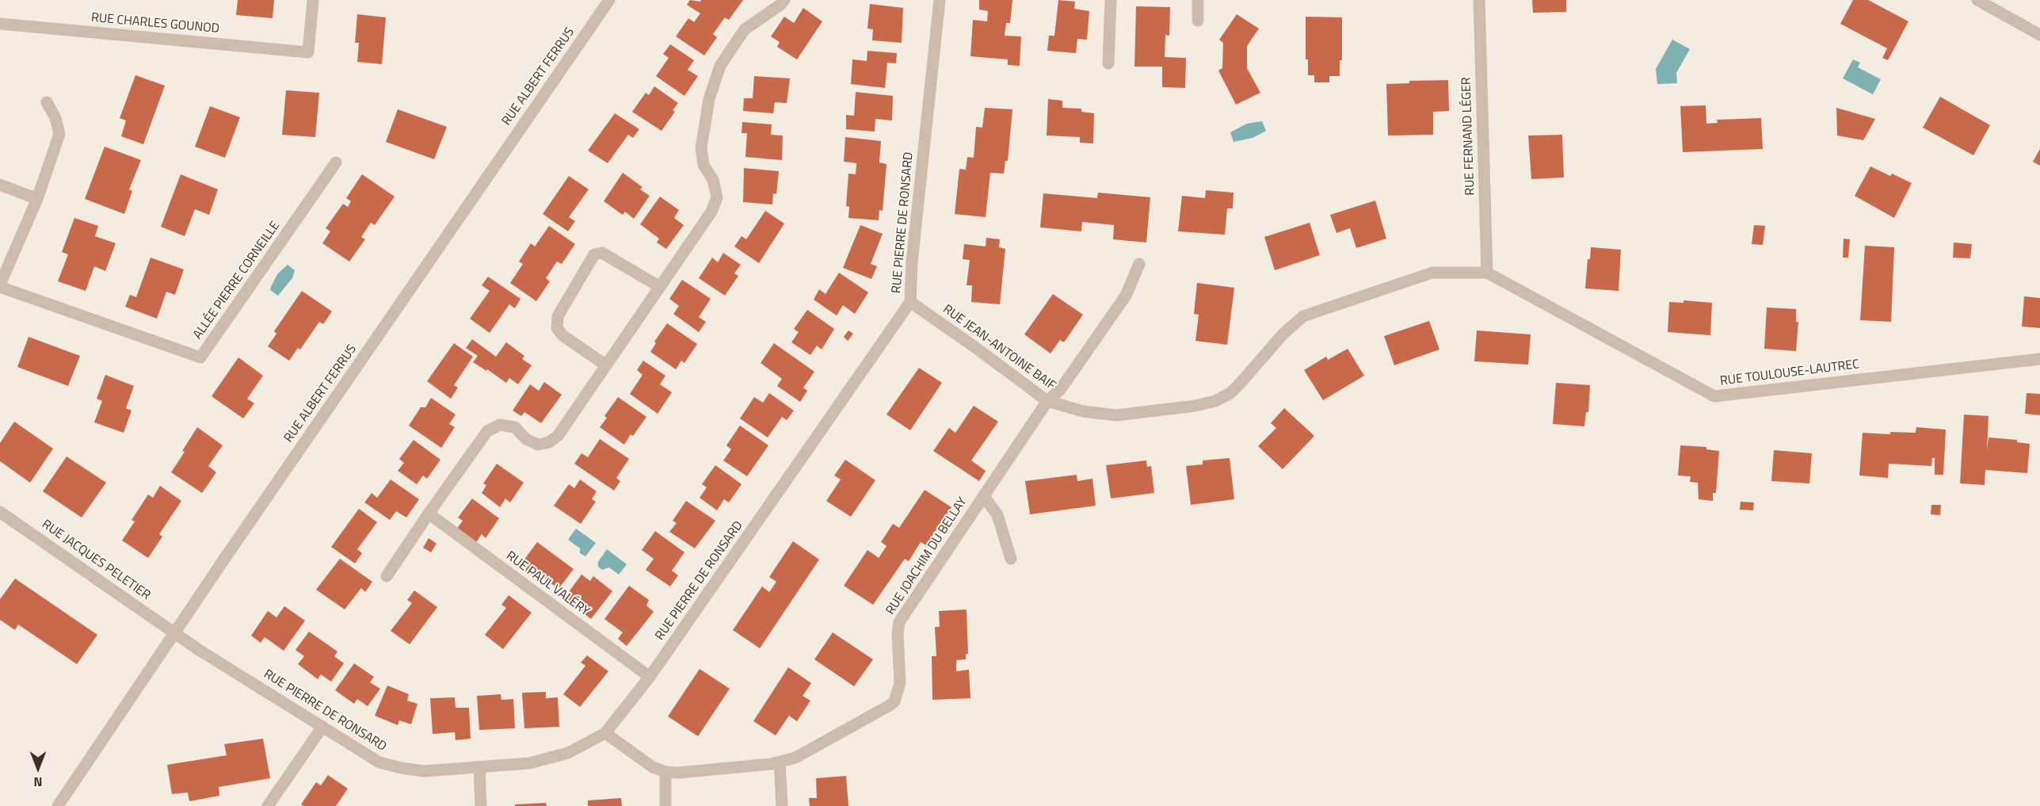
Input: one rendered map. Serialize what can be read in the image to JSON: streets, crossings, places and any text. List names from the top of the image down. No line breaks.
{"streets":{"street":["RUE CHARLES GOUNOD","RUE ALBERT FERRUS","RUE FERNAND LÉGER","RUE PIERRE DE RONSARD","ALLÉE PIERRE CORNEILLE","RUE JEAN-ANTOINE BAIF","RUE TOULOUSE-LAUTREC","RUE JOACHIM DU BELLAY","RUE JACQUES PELETIER","RUE PAUL VALÉRY"]},"crossings":[["RUE ALBERT FERRUS","RUE PIERRE DE RONSARD"],["RUE ALBERT FERRUS","RUE JACQUES PELETIER"],["RUE FERNAND LÉGER","RUE JEAN-ANTOINE BAIF"],["RUE FERNAND LÉGER","RUE TOULOUSE-LAUTREC"],["RUE PIERRE DE RONSARD","RUE JEAN-ANTOINE BAIF"],["RUE PIERRE DE RONSARD","RUE JOACHIM DU BELLAY"],["RUE PIERRE DE RONSARD","RUE JACQUES PELETIER"],["RUE PIERRE DE RONSARD","RUE PAUL VALÉRY"],["RUE JEAN-ANTOINE BAIF","RUE TOULOUSE-LAUTREC"],["RUE JEAN-ANTOINE BAIF","RUE JOACHIM DU BELLAY"]],"north":"bottom"}
